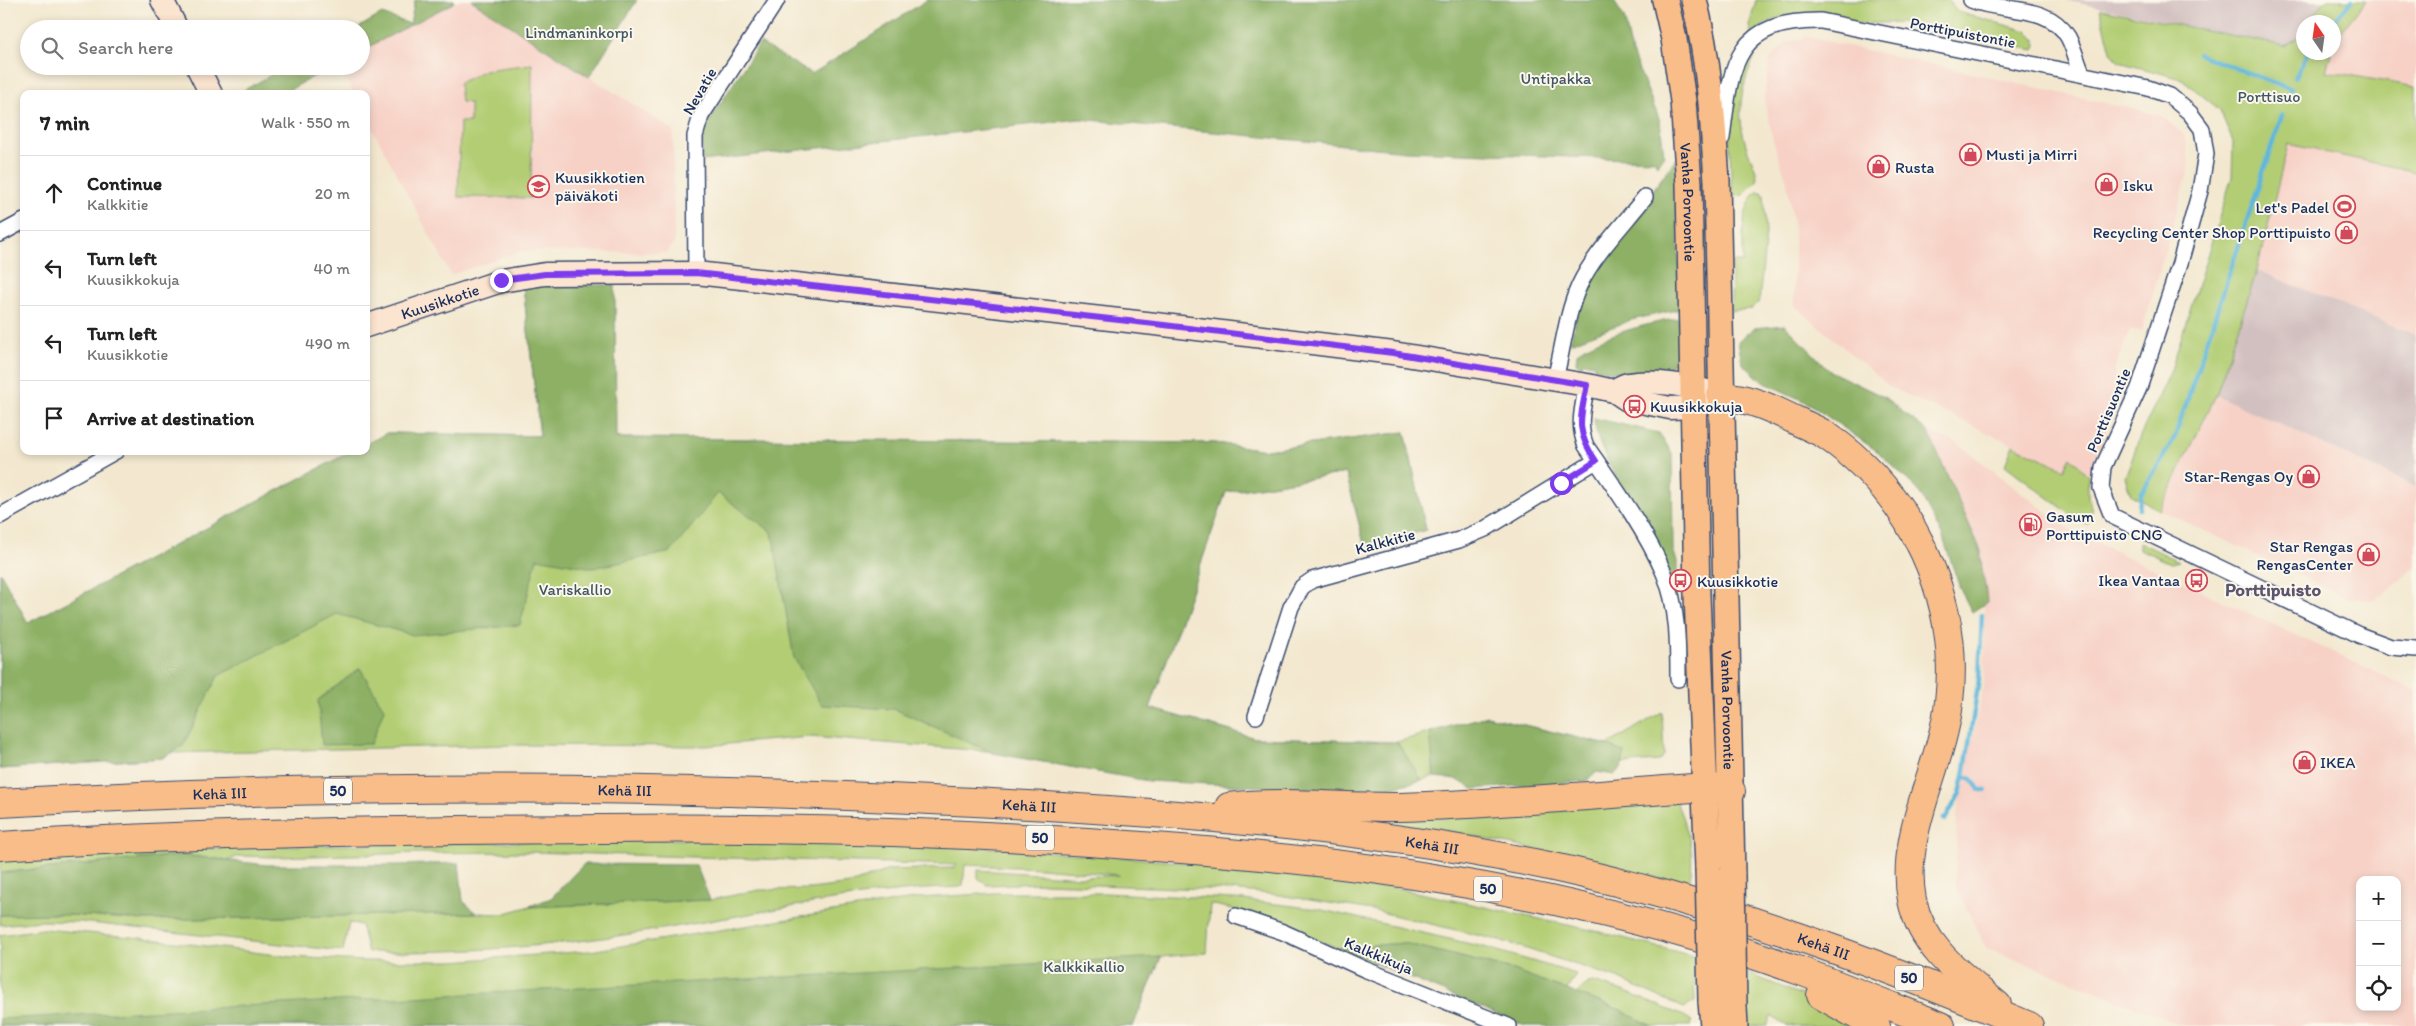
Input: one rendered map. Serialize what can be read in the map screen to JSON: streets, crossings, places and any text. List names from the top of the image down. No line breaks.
{"streets":{"highway":["Kehä III","50"],"main road":["Vanha Porvoontie"],"street":["Porttipuistontie","Nevatie","Kuusikkotie","Porttisuontie","Kalkkitie","Kalkkikuja"]},"crossings":[["Porttipuistontie","Vanha Porvoontie"],["Porttipuistontie","Porttisuontie"],["Nevatie","Kuusikkotie"],["Vanha Porvoontie","Kuusikkotie"]],"districts":["Porttipuisto"],"parks":["Lindmaninkorpi","Untipakka","Porttisuo","Variskallio","Kalkkikallio"],"places":{"shop":["Musti ja Mirri","Rusta","Isku","Recycling Center Shop Porttipuisto","Star-Rengas Oy","Star Rengas RengasCenter","IKEA"],"school or university":["Kuusikkotien päiväkoti"],"sports":["Let's Padel"],"bus stop":["Kuusikkokuja","Ikea Vantaa","Kuusikkotie"],"fuel station":["Gasum Porttipuisto CNG"]},"north":"top","page":{"search":"Search here","heading":["7 min","Walk · 550 m"],"list":[["Continue","Kalkkitie","20 m"],["Turn left","Kuusikkokuja","40 m"],["Turn left","Kuusikkotie","490 m"],"Arrive at destination"],"map_buttons":["+","−"]}}
